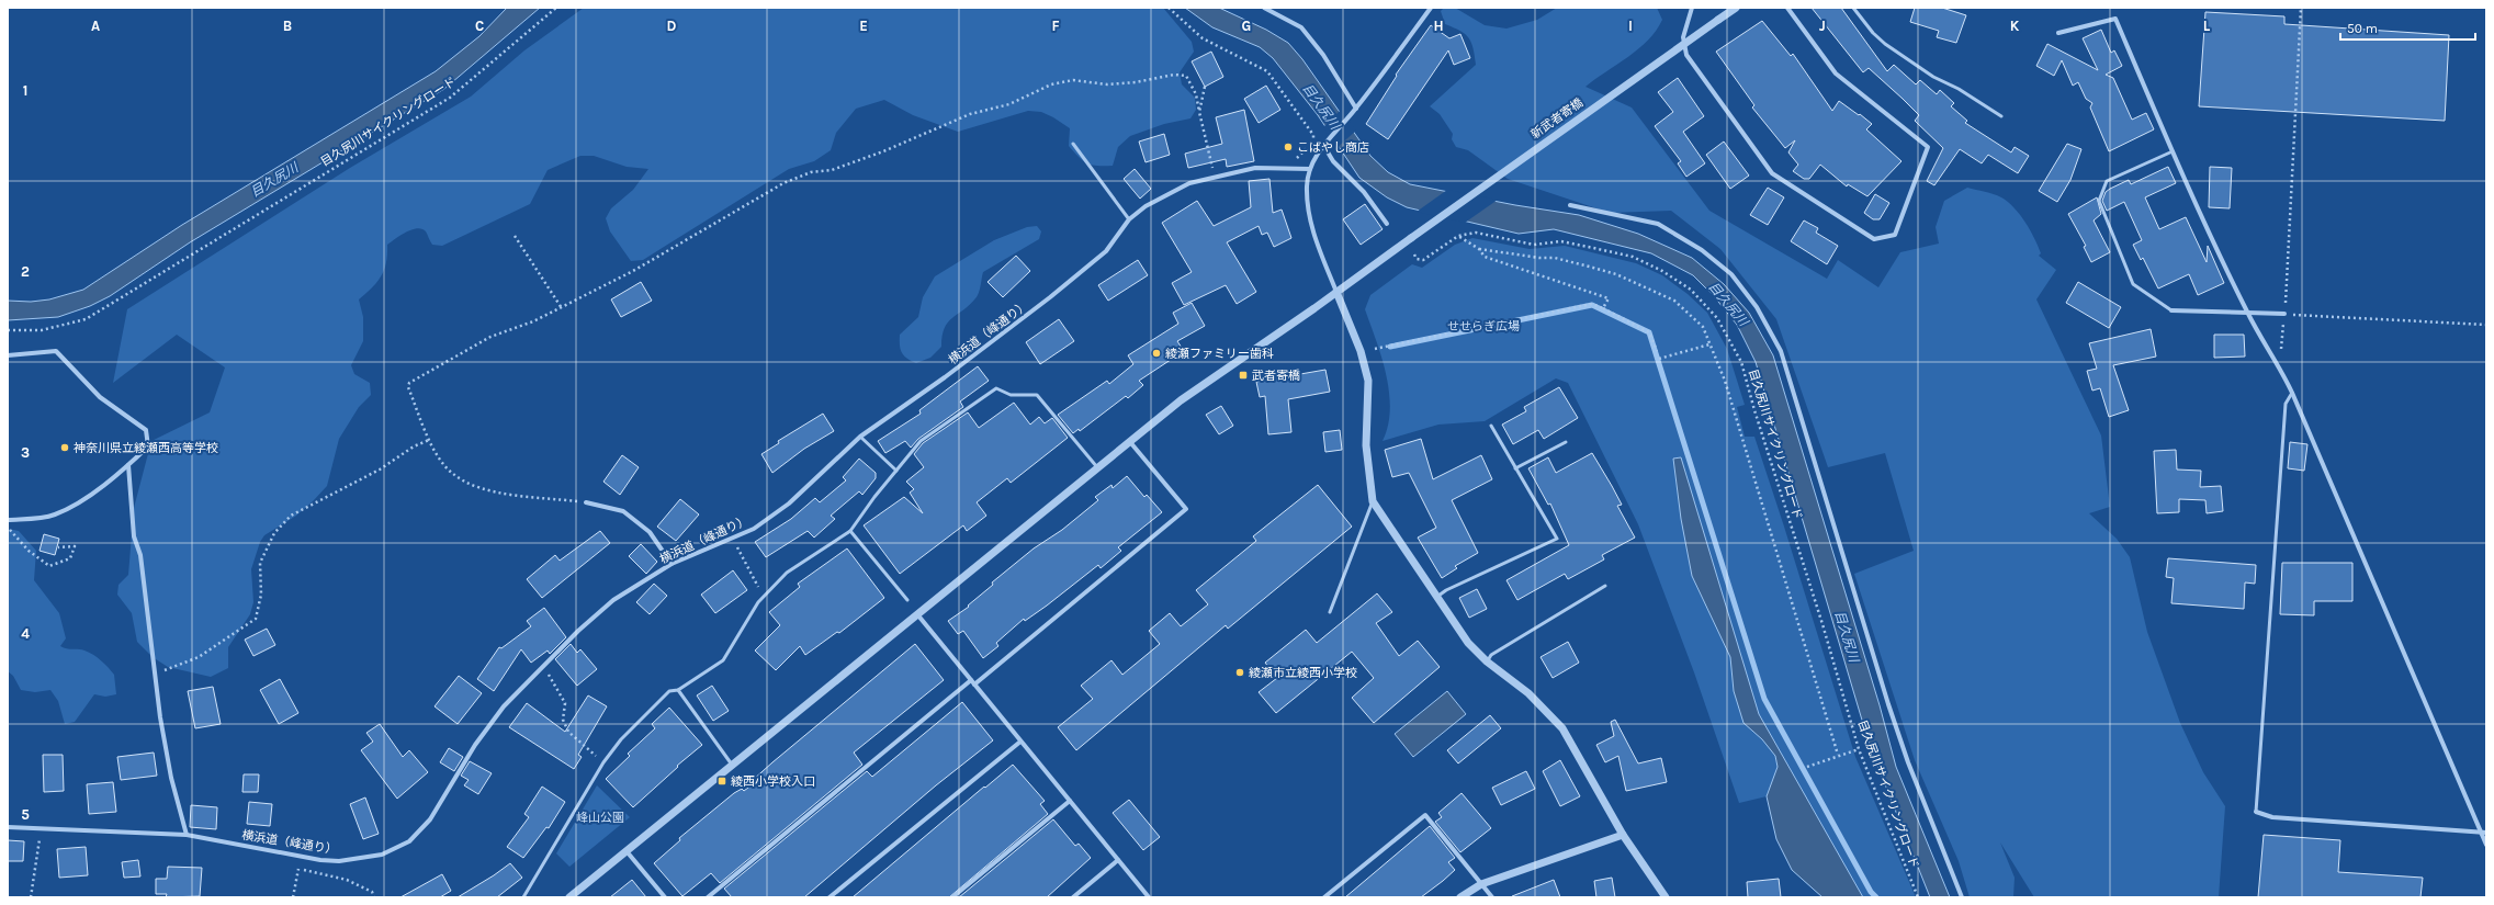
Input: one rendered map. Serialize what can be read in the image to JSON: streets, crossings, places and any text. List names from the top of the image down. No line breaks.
{"streets":{"street":["新武者寄橋","横浜道（峰通り）"],"path":["目久尻川サイクリングロード"]},"water":["目久尻川"],"parks":["せせらぎ広場","峰山公園"],"places":{"other":["こばやし商店","綾瀬ファミリー歯科","神奈川県立綾瀬西高等学校","綾瀬市立綾西小学校"],"transit":["武者寄橋","綾西小学校入口"]},"scale_bar":"50 m","grid":{"columns":["A","B","C","D","E","F","G","H","I","J","K","L"],"rows":["1","2","3","4","5"]}}
